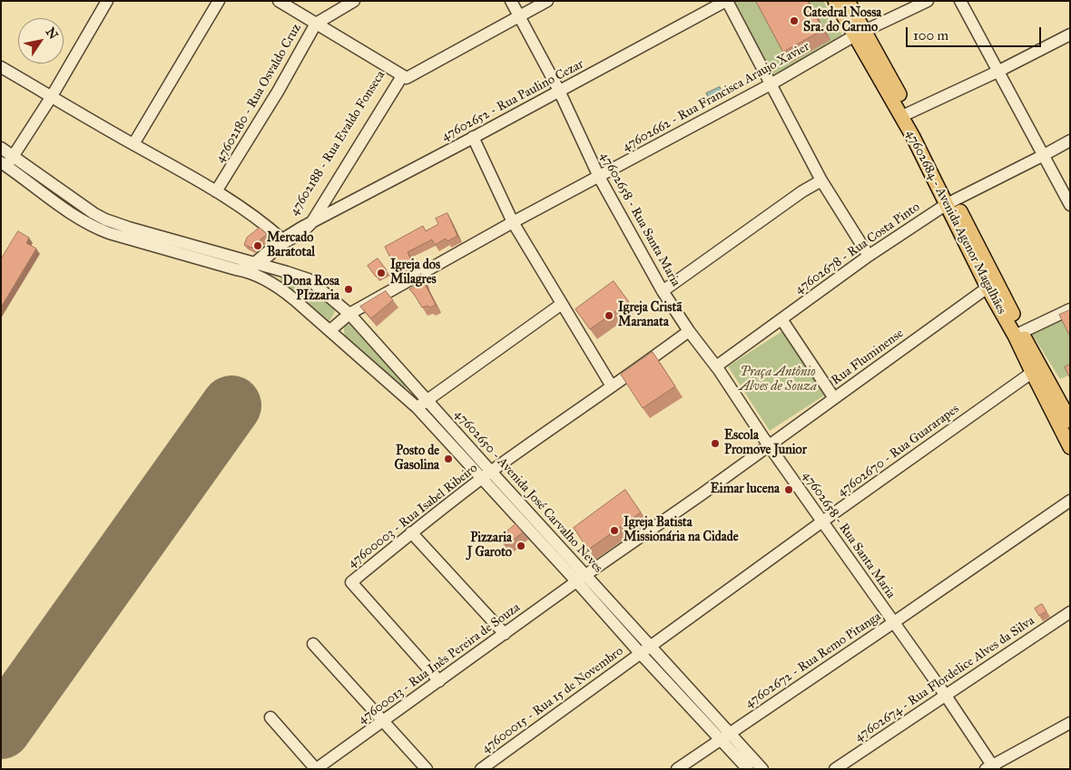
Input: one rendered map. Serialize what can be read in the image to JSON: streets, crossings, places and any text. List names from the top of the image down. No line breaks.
{"streets":{"main road":["47602684 - Avenida Agenor Magalhães"],"street":["47602180 - Rua Osvaldo Cruz","47602662 - Rua Francisca Araujo Xavier","47602652 - Rua Paulino Cezar","47602188 - Rua Evaldo Fonseca","47602658 - Rua Santa Maria","47602678 - Rua Costa Pinto","Rua Fluminense","47602670 - Rua Guararapes","47602650 - Avenida José Carvalho Neves","47600003 - Rua Isabel Ribeiro","47602672 - Rua Remo Pitanga","47600013 - Rua Inês Pereira de Souza","47602674 - Rua Flordelice Alves da Silva","47600015 - Rua 15 de Novembro"]},"crossings":[["47602662 - Rua Francisca Araujo Xavier","47602658 - Rua Santa Maria"],["47602662 - Rua Francisca Araujo Xavier","47602684 - Avenida Agenor Magalhães"],["47602662 - Rua Francisca Araujo Xavier","47602650 - Avenida José Carvalho Neves"],["47602652 - Rua Paulino Cezar","47602188 - Rua Evaldo Fonseca"],["47602652 - Rua Paulino Cezar","47602658 - Rua Santa Maria"],["47602652 - Rua Paulino Cezar","47602650 - Avenida José Carvalho Neves"],["47602658 - Rua Santa Maria","47602678 - Rua Costa Pinto"],["47602658 - Rua Santa Maria","Rua Fluminense"],["47602658 - Rua Santa Maria","47602670 - Rua Guararapes"],["47602658 - Rua Santa Maria","47600003 - Rua Isabel Ribeiro"],["47602658 - Rua Santa Maria","47602672 - Rua Remo Pitanga"],["47602658 - Rua Santa Maria","47602674 - Rua Flordelice Alves da Silva"],["47602684 - Avenida Agenor Magalhães","47602678 - Rua Costa Pinto"],["47602684 - Avenida Agenor Magalhães","Rua Fluminense"],["47602684 - Avenida Agenor Magalhães","47602670 - Rua Guararapes"],["Rua Fluminense","47602650 - Avenida José Carvalho Neves"],["Rua Fluminense","47600013 - Rua Inês Pereira de Souza"],["47602670 - Rua Guararapes","47602650 - Avenida José Carvalho Neves"],["47602670 - Rua Guararapes","47600015 - Rua 15 de Novembro"],["47602650 - Avenida José Carvalho Neves","47600003 - Rua Isabel Ribeiro"],["47602650 - Avenida José Carvalho Neves","47602672 - Rua Remo Pitanga"],["47602650 - Avenida José Carvalho Neves","47600013 - Rua Inês Pereira de Souza"],["47602650 - Avenida José Carvalho Neves","47600015 - Rua 15 de Novembro"],["47600003 - Rua Isabel Ribeiro","47600013 - Rua Inês Pereira de Souza"]],"parks":["Praça Antônio Alves de Souza"],"places":["Catedral Nossa Sra. do Carmo","Mercado Baratotal","Igreja dos Milagres","Dona Rosa PIzzaria","Igreja Cristã Maranata","Escola Promove Junior","Posto de Gasolina","Eimar lucena","Igreja Batista Missionária na Cidade","Pizzaria J Garoto"],"scale_bar":"100 m","north":"top right"}
